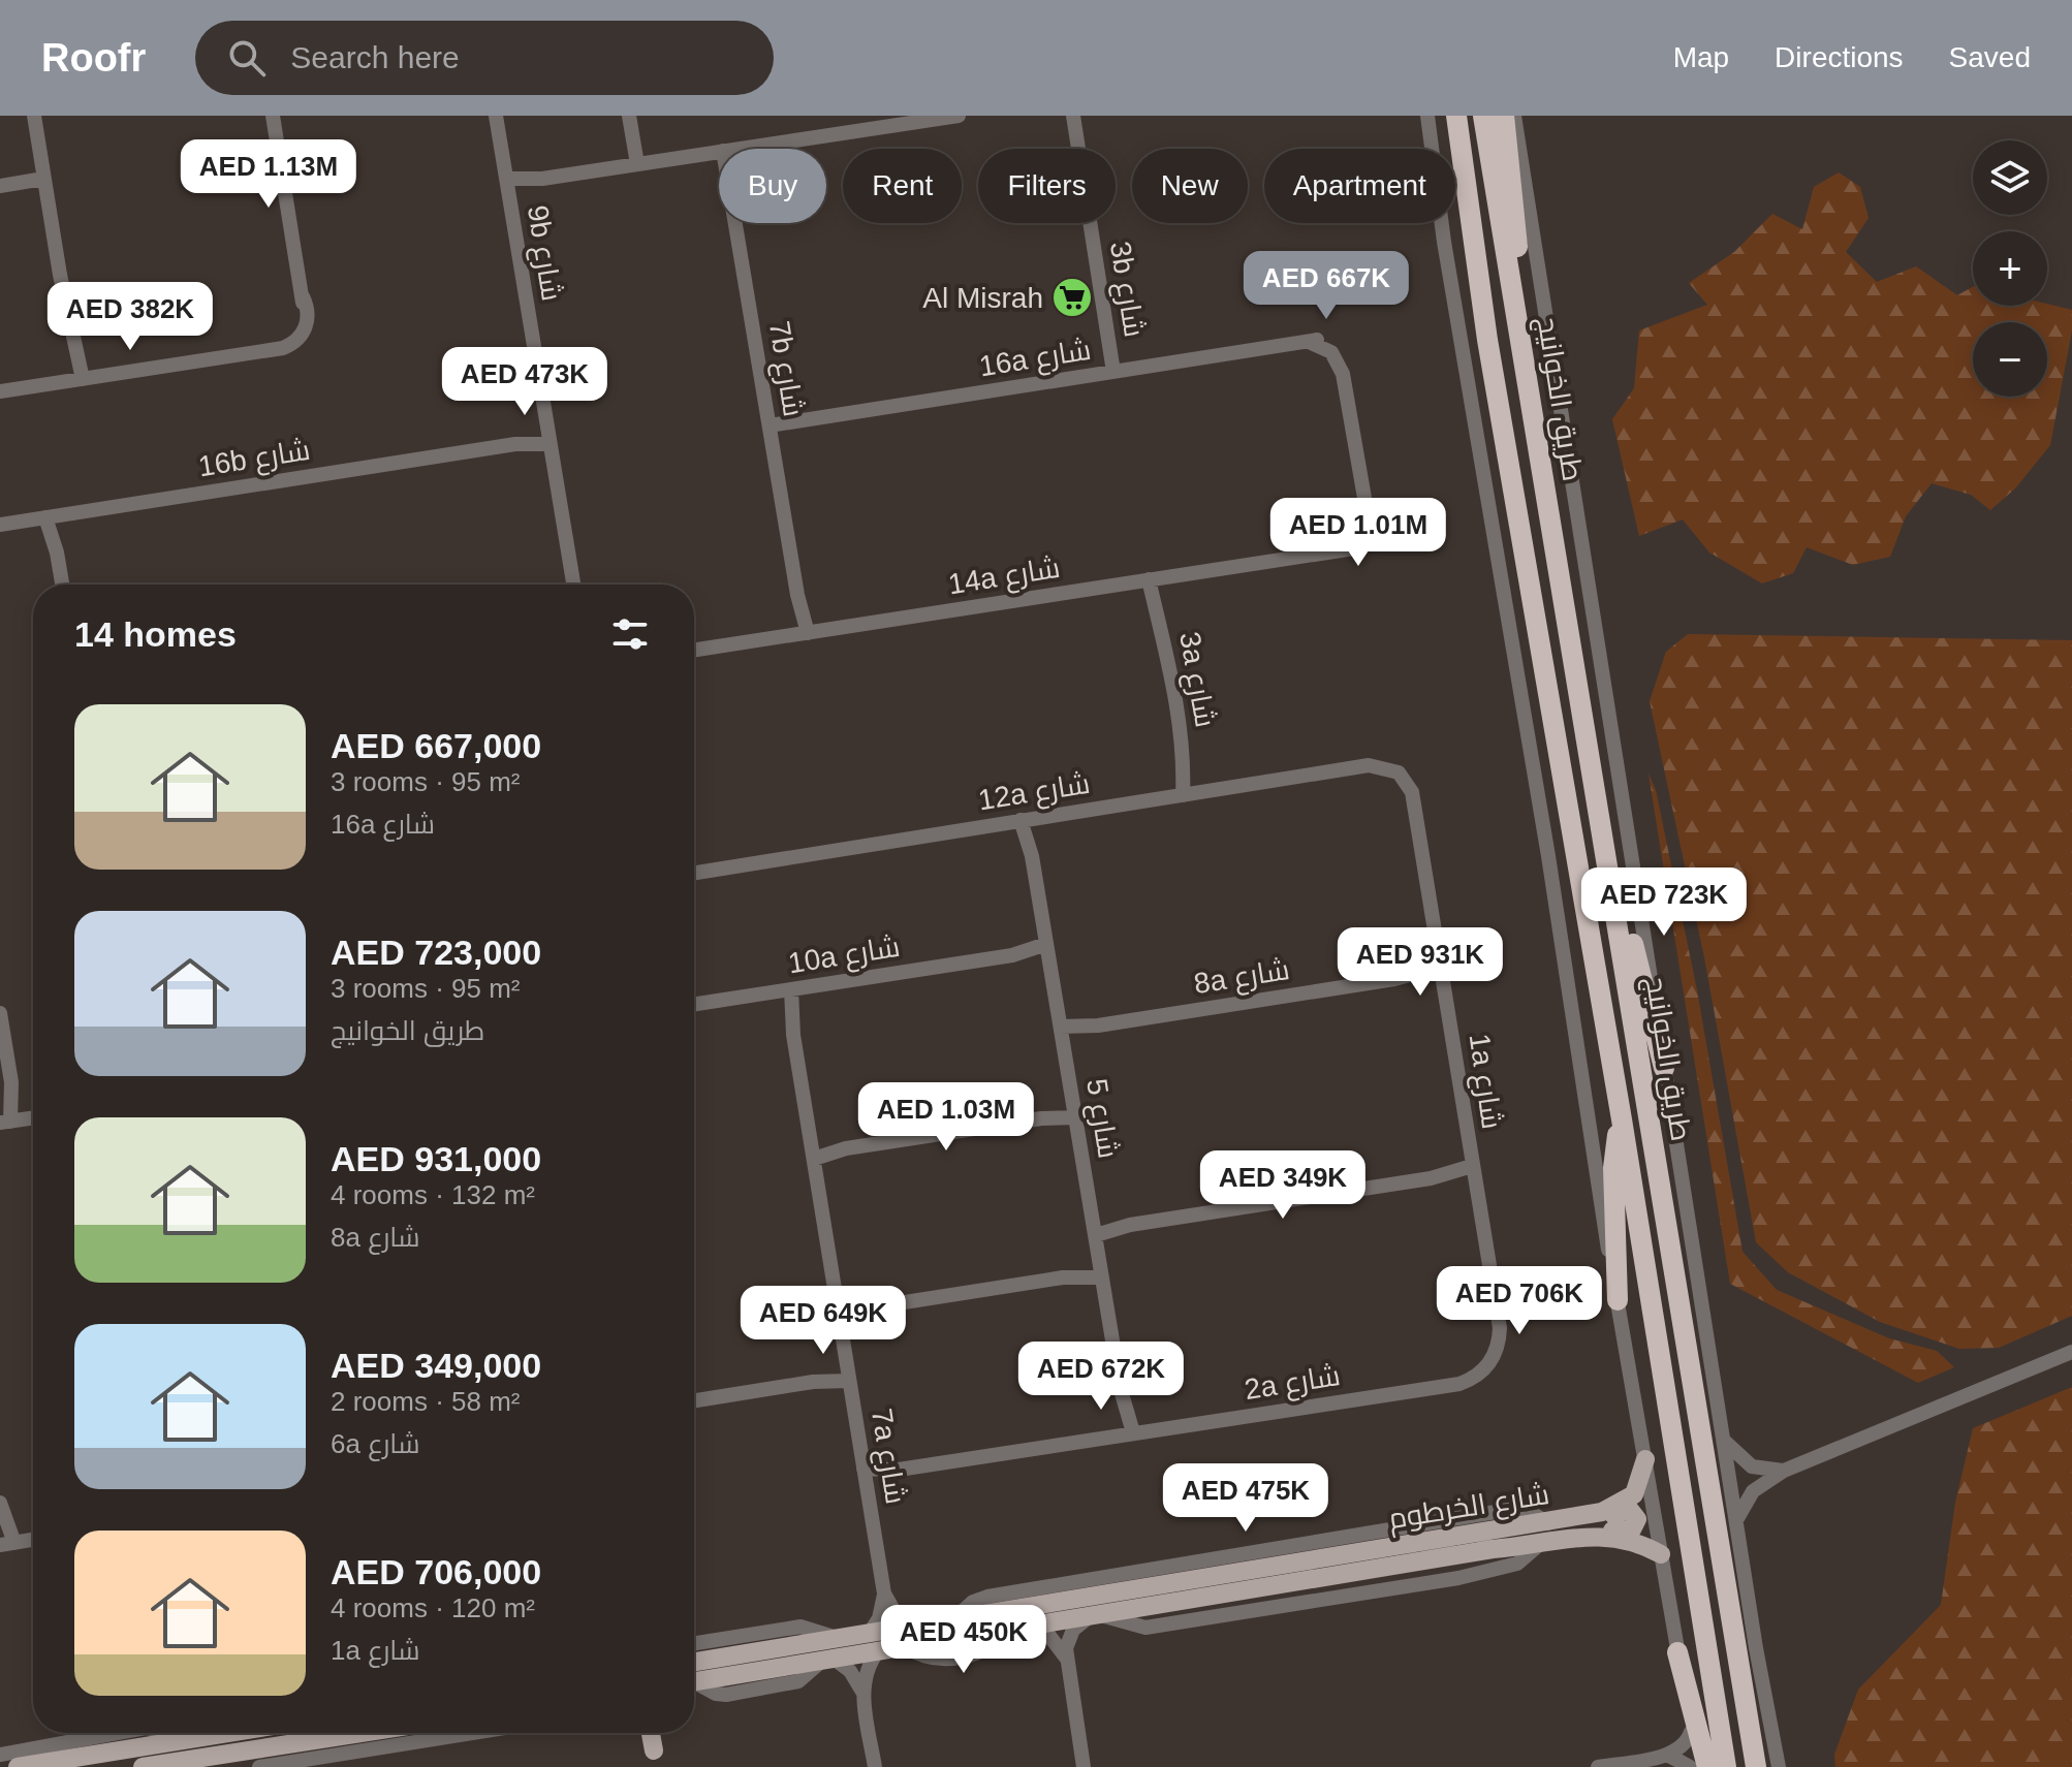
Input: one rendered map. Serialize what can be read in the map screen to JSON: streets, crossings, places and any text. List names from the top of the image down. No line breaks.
{"streets":{"highway":["طريق الخوانيج"],"main road":["شارع الخرطوم"],"street":["9b شارع","3b شارع","16a شارع","7b شارع","16b شارع","14a شارع","3a شارع","12a شارع","10a شارع","8a شارع","1a شارع","شارع 5","2a شارع","7a شارع"]},"crossings":[["9b شارع","16b شارع"],["3b شارع","16a شارع"],["16a شارع","7b شارع"],["16a شارع","14a شارع"],["7b شارع","14a شارع"],["14a شارع","3a شارع"],["3a شارع","12a شارع"],["12a شارع","1a شارع"],["12a شارع","شارع 5"],["10a شارع","شارع 5"],["10a شارع","7a شارع"],["8a شارع","1a شارع"],["8a شارع","شارع 5"],["1a شارع","2a شارع"],["شارع 5","2a شارع"],["2a شارع","7a شارع"],["7a شارع","شارع الخرطوم"]],"places":{"supermarket":["Al Misrah"]},"page":{"header":"Roofr","search":"Search here","nav":["Map","Directions","Saved"],"price":["AED 1.13M","AED 667K","AED 382K","AED 473K","AED 1.01M","AED 723K","AED 931K","AED 1.03M","AED 349K","AED 706K","AED 649K","AED 672K","AED 475K","AED 450K"],"map_buttons":["+","−"],"chip":["Buy","Rent","Filters","New","Apartment"],"heading":"14 homes","list":[{"name":"AED 667,000","note":"3 rooms · 95 m² · 16a شارع"},{"name":"AED 723,000","note":"3 rooms · 95 m² · طريق الخوانيج"},{"name":"AED 931,000","note":"4 rooms · 132 m² · 8a شارع"},{"name":"AED 349,000","note":"2 rooms · 58 m² · 6a شارع"},{"name":"AED 706,000","note":"4 rooms · 120 m² · 1a شارع"}]}}
